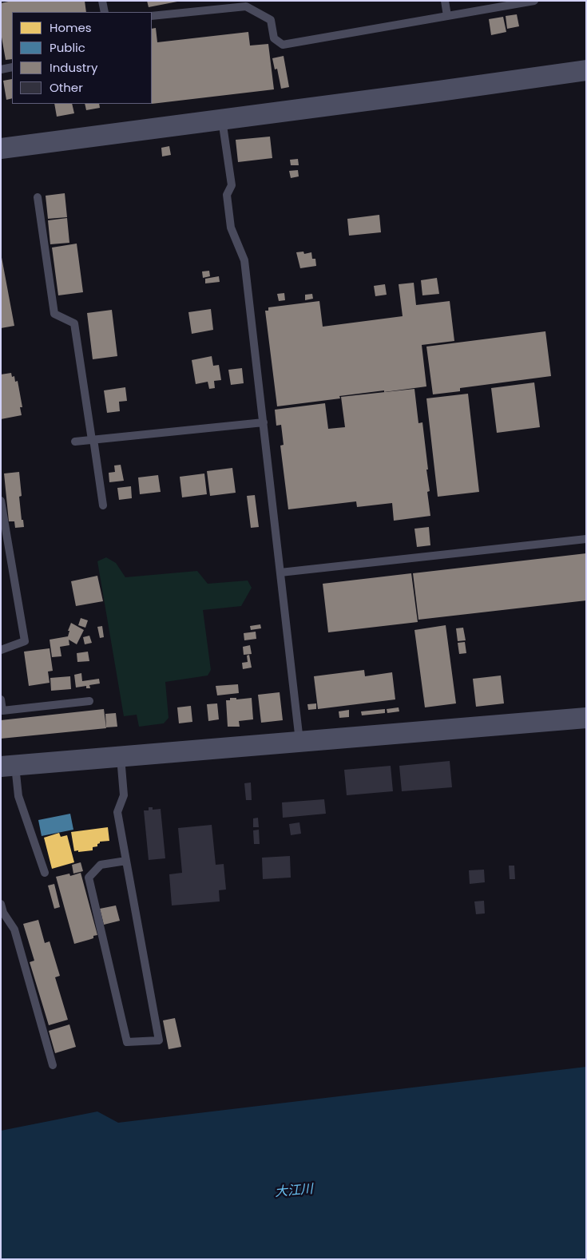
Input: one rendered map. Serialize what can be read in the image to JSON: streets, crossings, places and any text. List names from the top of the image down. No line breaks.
{"water":["大江川"],"legend":["Homes","Public","Industry","Other"]}
